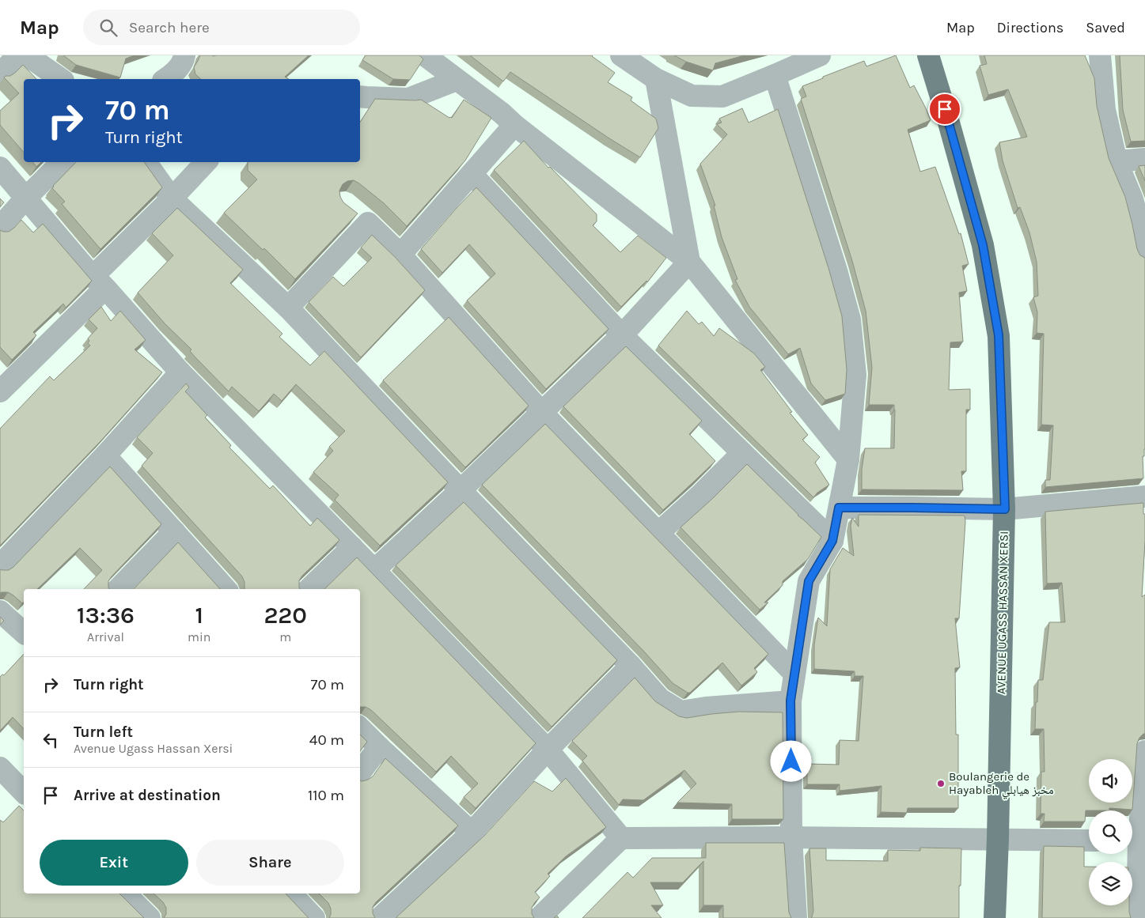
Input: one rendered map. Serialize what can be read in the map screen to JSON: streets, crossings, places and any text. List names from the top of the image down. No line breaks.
{"streets":{"main road":["AVENUE UGASS HASSAN XERSI"]},"places":["Boulangerie de Hayableh مخبز هيابلي"],"page":{"header":"Map","search":"Search here","nav":["Map","Directions","Saved"],"turn":["70 m","Turn right"],"eta":["13:36","Arrival","1","min","220","m"],"list":[{"name":"Turn right","value":"70 m"},{"name":"Turn left","note":"Avenue Ugass Hassan Xersi","value":"40 m"},{"name":"Arrive at destination","value":"110 m"}],"buttons":["Exit","Share"]}}
